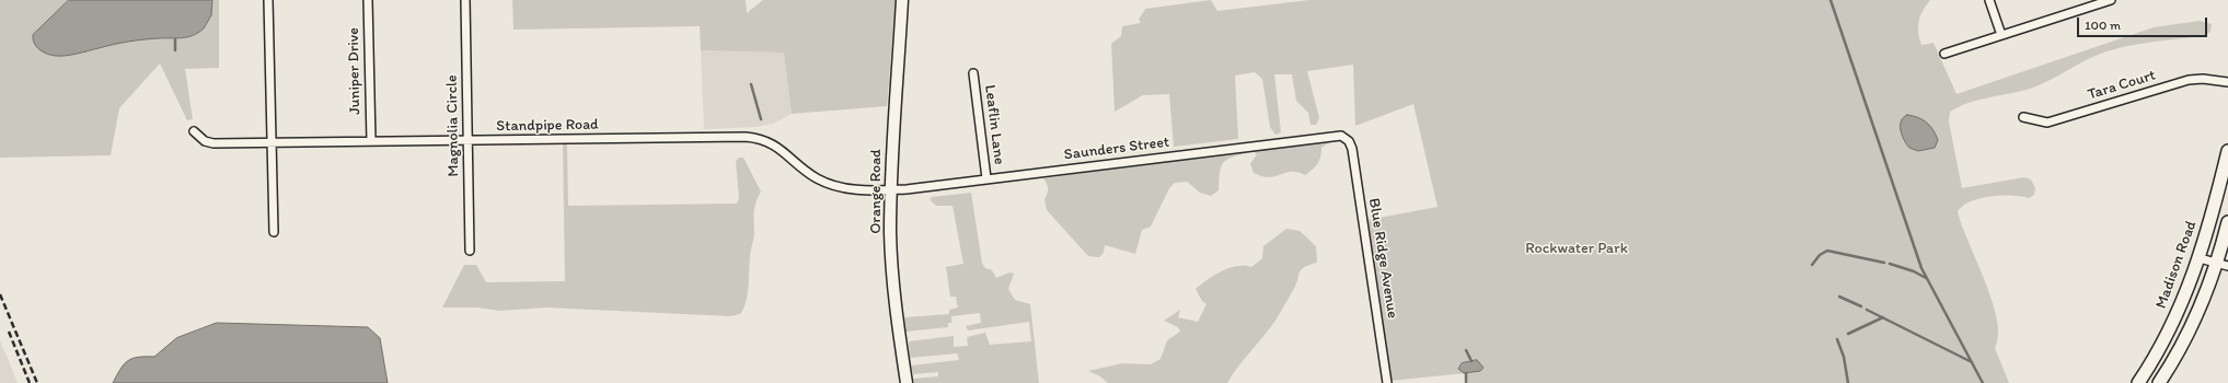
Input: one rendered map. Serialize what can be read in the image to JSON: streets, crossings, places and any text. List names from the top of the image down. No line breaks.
{"streets":{"main road":["Orange Road","Madison Road"],"street":["Juniper Drive","Tara Court","Leaflin Lane","Magnolia Circle","Standpipe Road","Saunders Street","Blue Ridge Avenue"]},"crossings":[["Juniper Drive","Standpipe Road"],["Leaflin Lane","Saunders Street"],["Magnolia Circle","Standpipe Road"],["Standpipe Road","Saunders Street"],["Standpipe Road","Orange Road"],["Saunders Street","Orange Road"],["Saunders Street","Blue Ridge Avenue"]],"parks":["Rockwater Park"],"scale_bar":"100 m"}
